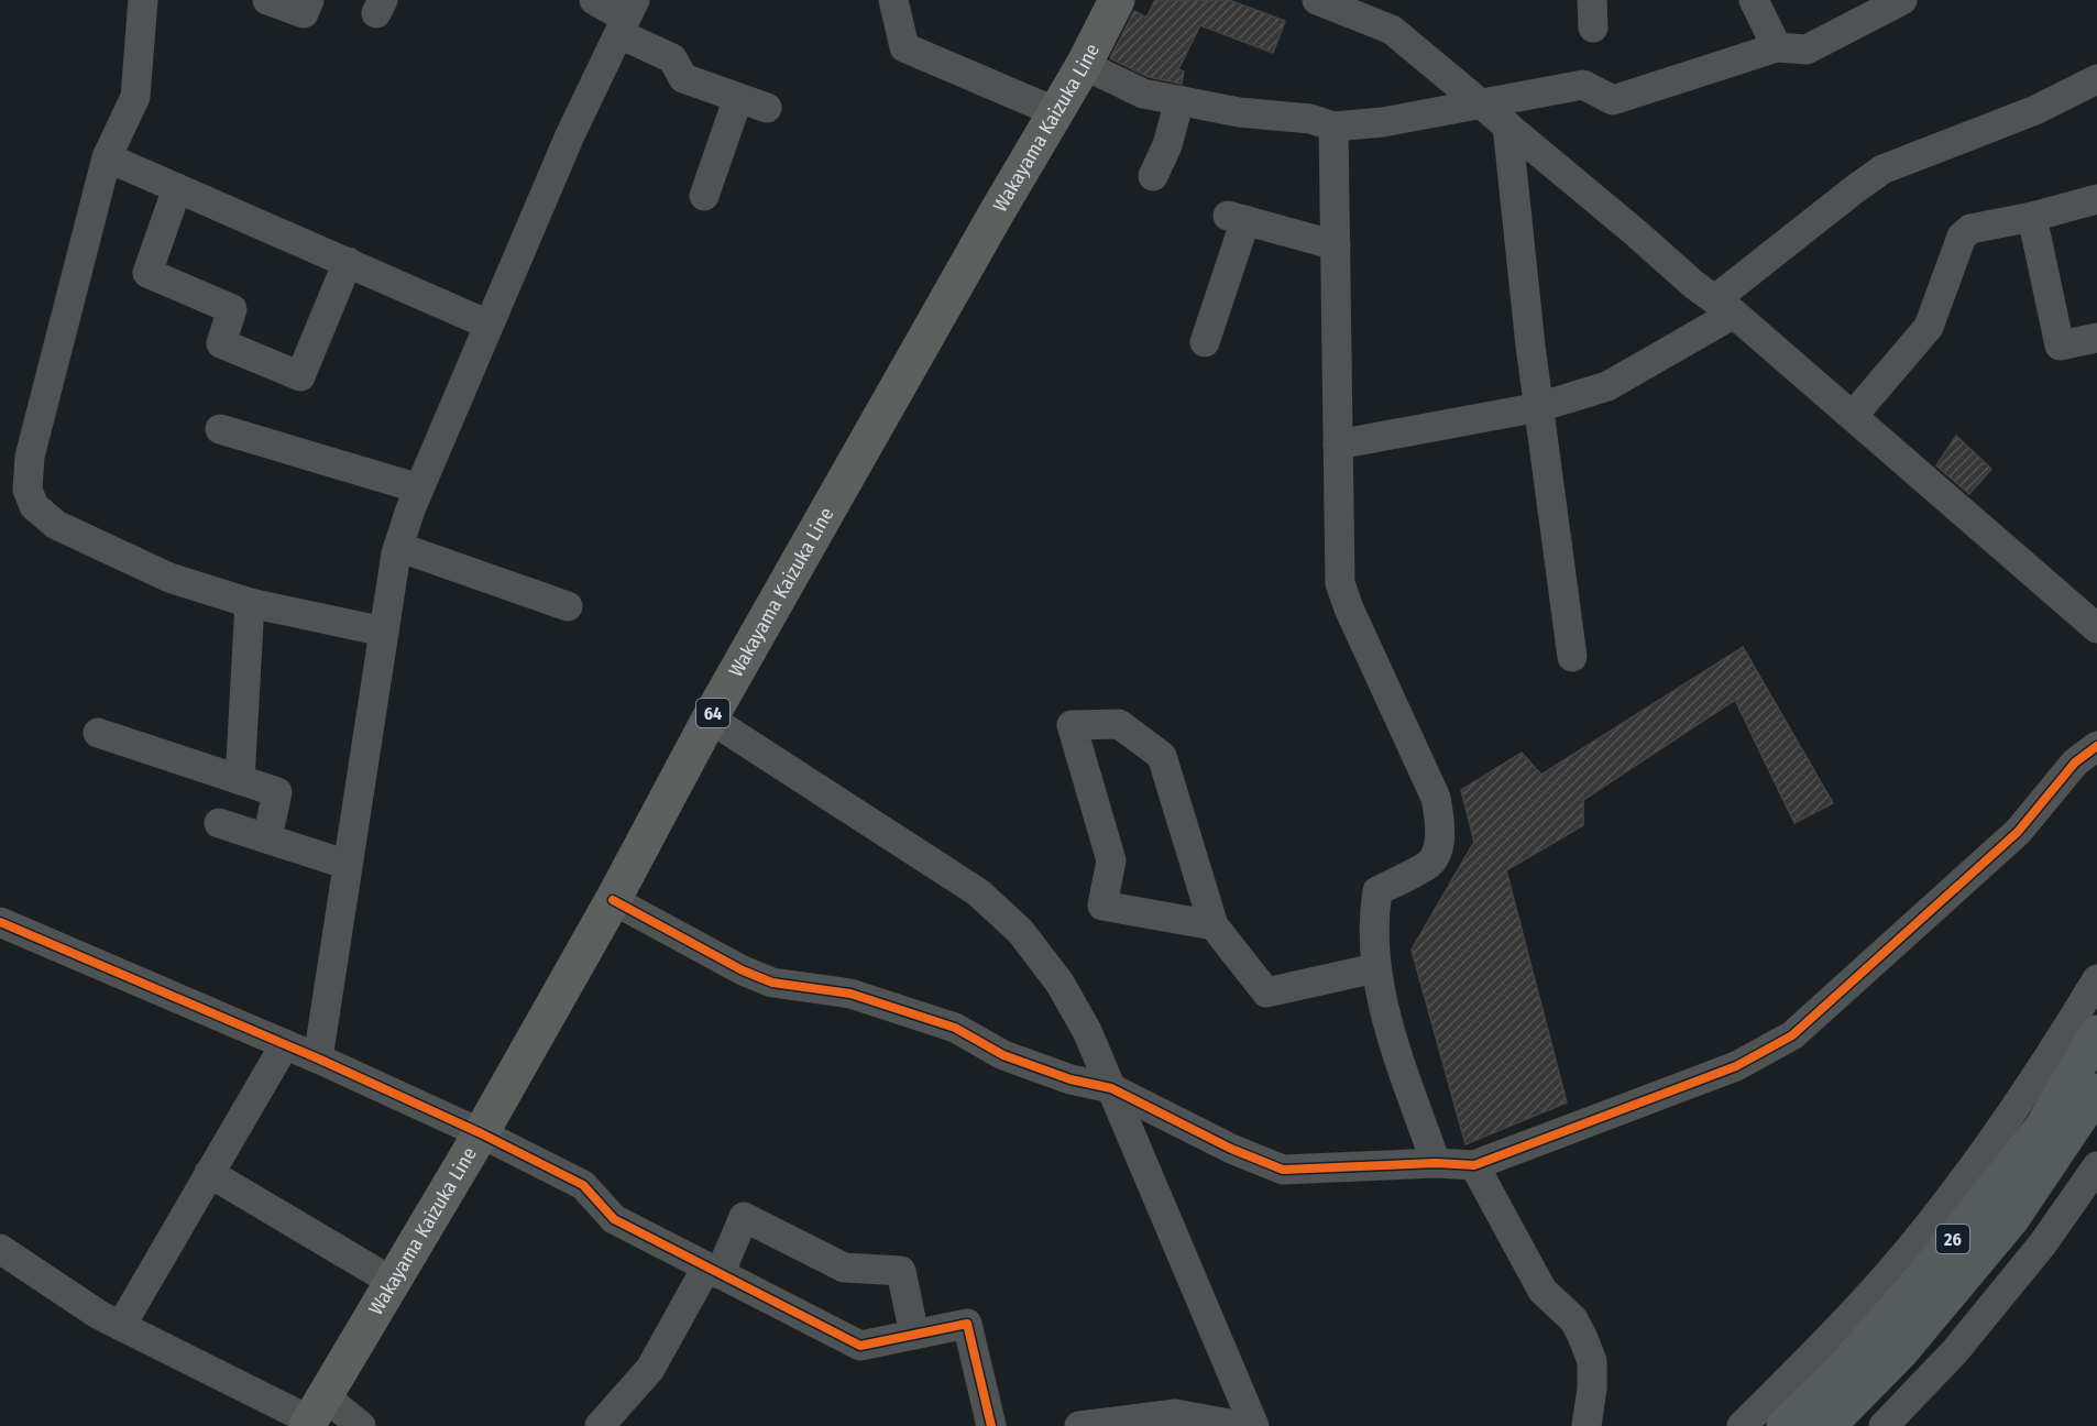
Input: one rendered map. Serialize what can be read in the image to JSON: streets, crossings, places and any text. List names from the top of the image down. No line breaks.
{"streets":{"highway":["26"],"main road":["Wakayama Kaizuka Line","64"]}}
